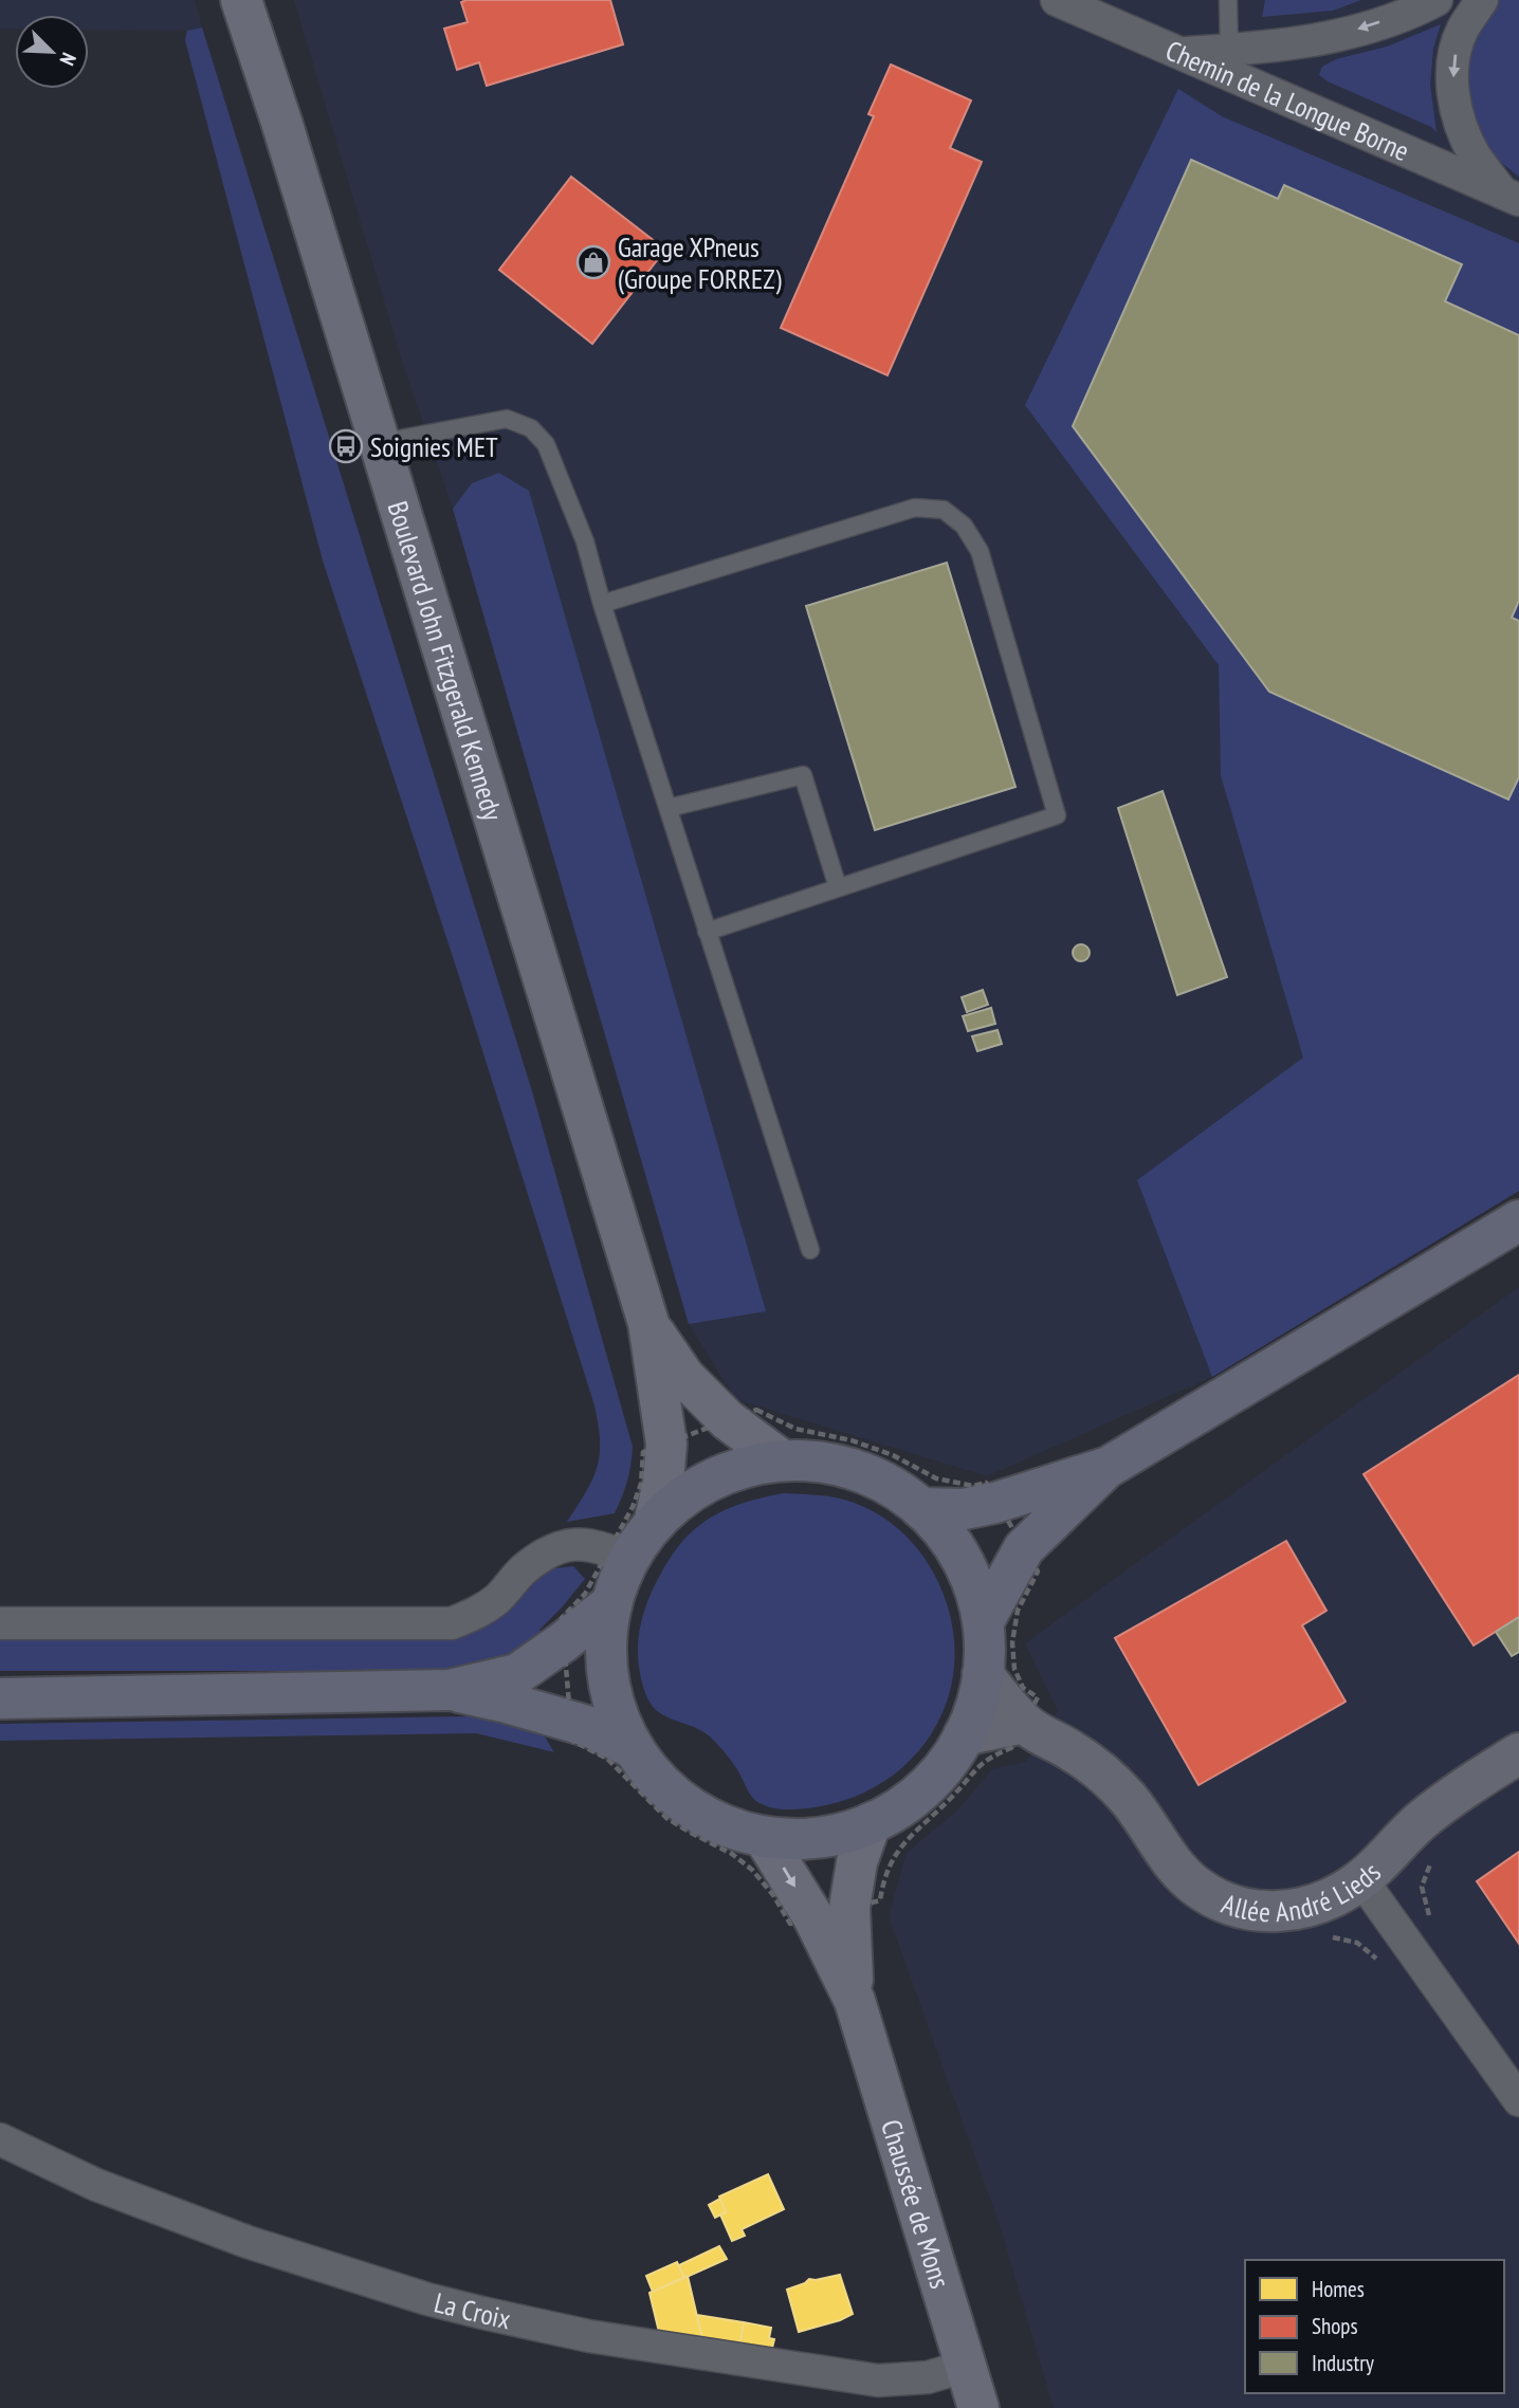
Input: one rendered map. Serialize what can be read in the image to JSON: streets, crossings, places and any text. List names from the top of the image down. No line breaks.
{"streets":{"main road":["Boulevard John Fitzgerald Kennedy","Chaussée de Mons"],"street":["Chemin de la Longue Borne","Allée André Lieds","La Croix"]},"crossings":[["Chaussée de Mons","La Croix"]],"places":{"shop":["Garage XPneus (Groupe FORREZ)"],"bus stop":["Soignies MET"]},"legend":["Homes","Shops","Industry"],"north":"bottom right"}
